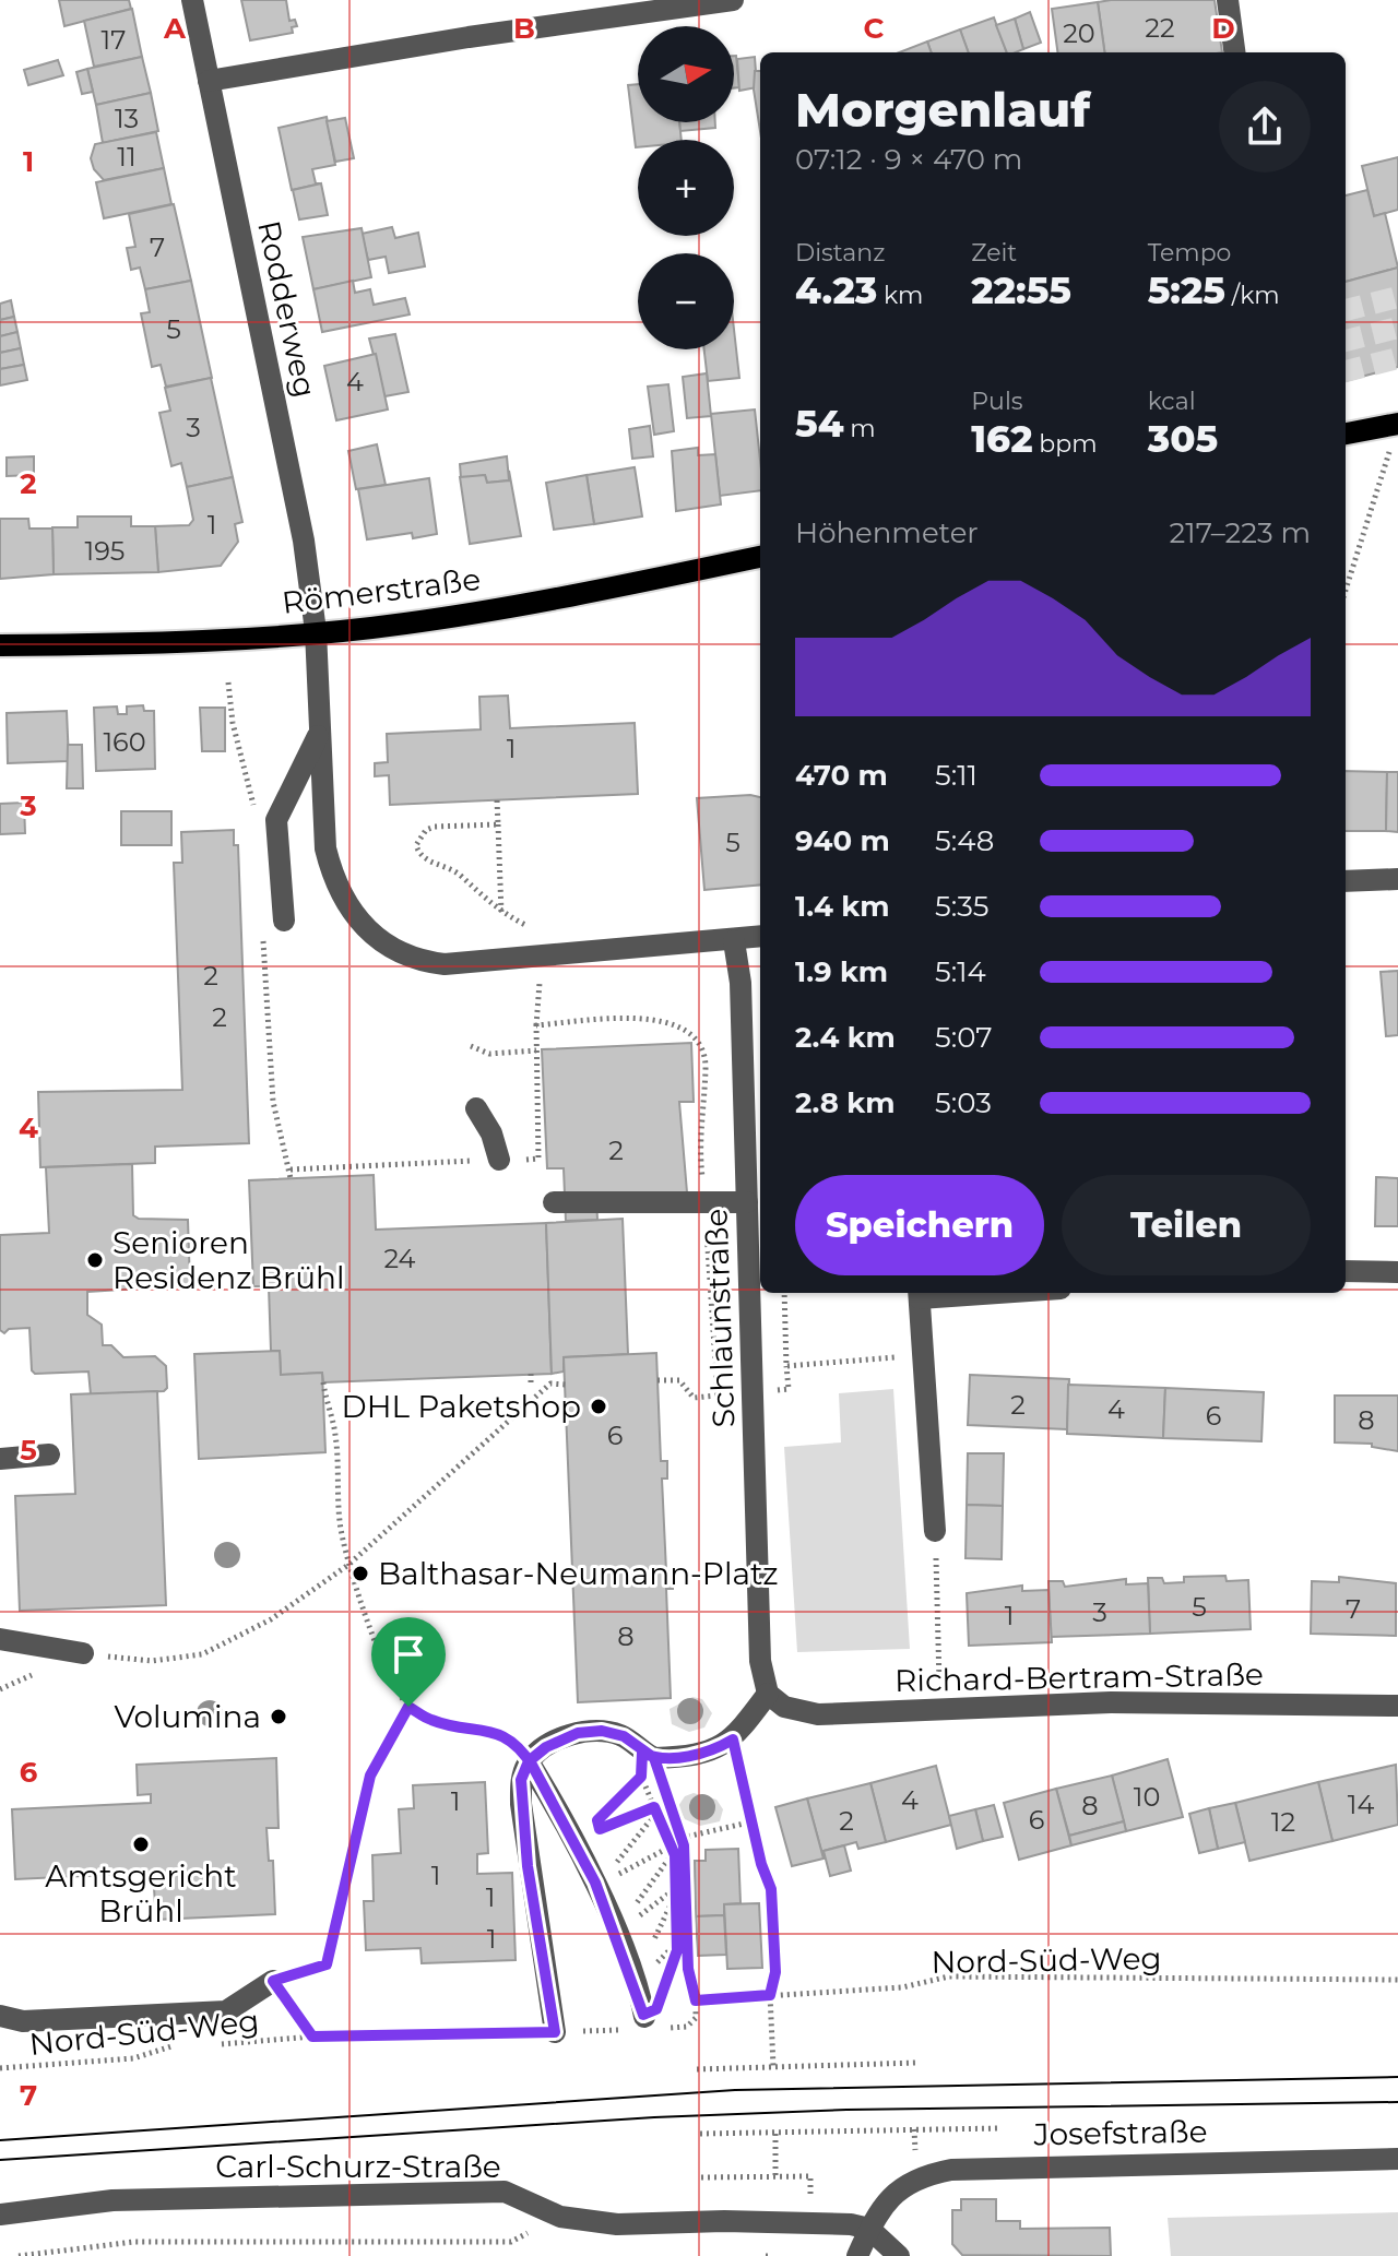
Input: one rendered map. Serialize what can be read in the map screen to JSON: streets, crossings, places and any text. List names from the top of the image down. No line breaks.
{"streets":{"main road":["Römerstraße"],"street":["Rodderweg","Schlaunstraße","Richard-Bertram-Straße","Josefstraße","Carl-Schurz-Straße"],"path":["Nord-Süd-Weg"]},"crossings":[["Rodderweg","Römerstraße"],["Rodderweg","Schlaunstraße"],["Schlaunstraße","Richard-Bertram-Straße"],["Josefstraße","Carl-Schurz-Straße"]],"places":["Senioren Residenz Brühl","DHL Paketshop","Balthasar-Neumann-Platz","Volumina","Amtsgericht Brühl"],"house_numbers":["22","20","17","13","11","7","5","4","3","1","195","160","1","5","2","2","2","24","2","4","6","8","6","5","7","3","1","8","10","4","1","14","8","6","2","12","1","1","1"],"north":"right","page":{"map_buttons":["+","−"],"heading":["Morgenlauf","07:12 · 9 × 470 m"],"stats":[["Distanz","4.23 km"],["Zeit","22:55"],["Tempo","5:25 /km"],["54 m"],["Puls","162 bpm"],["kcal","305"]],"chart":["Höhenmeter","217–223 m"],"list":[{"name":"470 m","note":"5:11"},{"name":"940 m","note":"5:48"},{"name":"1.4 km","note":"5:35"},{"name":"1.9 km","note":"5:14"},{"name":"2.4 km","note":"5:07"},{"name":"2.8 km","note":"5:03"}],"buttons":["Speichern","Teilen"]},"grid":{"columns":["A","B","C","D"],"rows":["1","2","3","4","5","6","7"]}}
